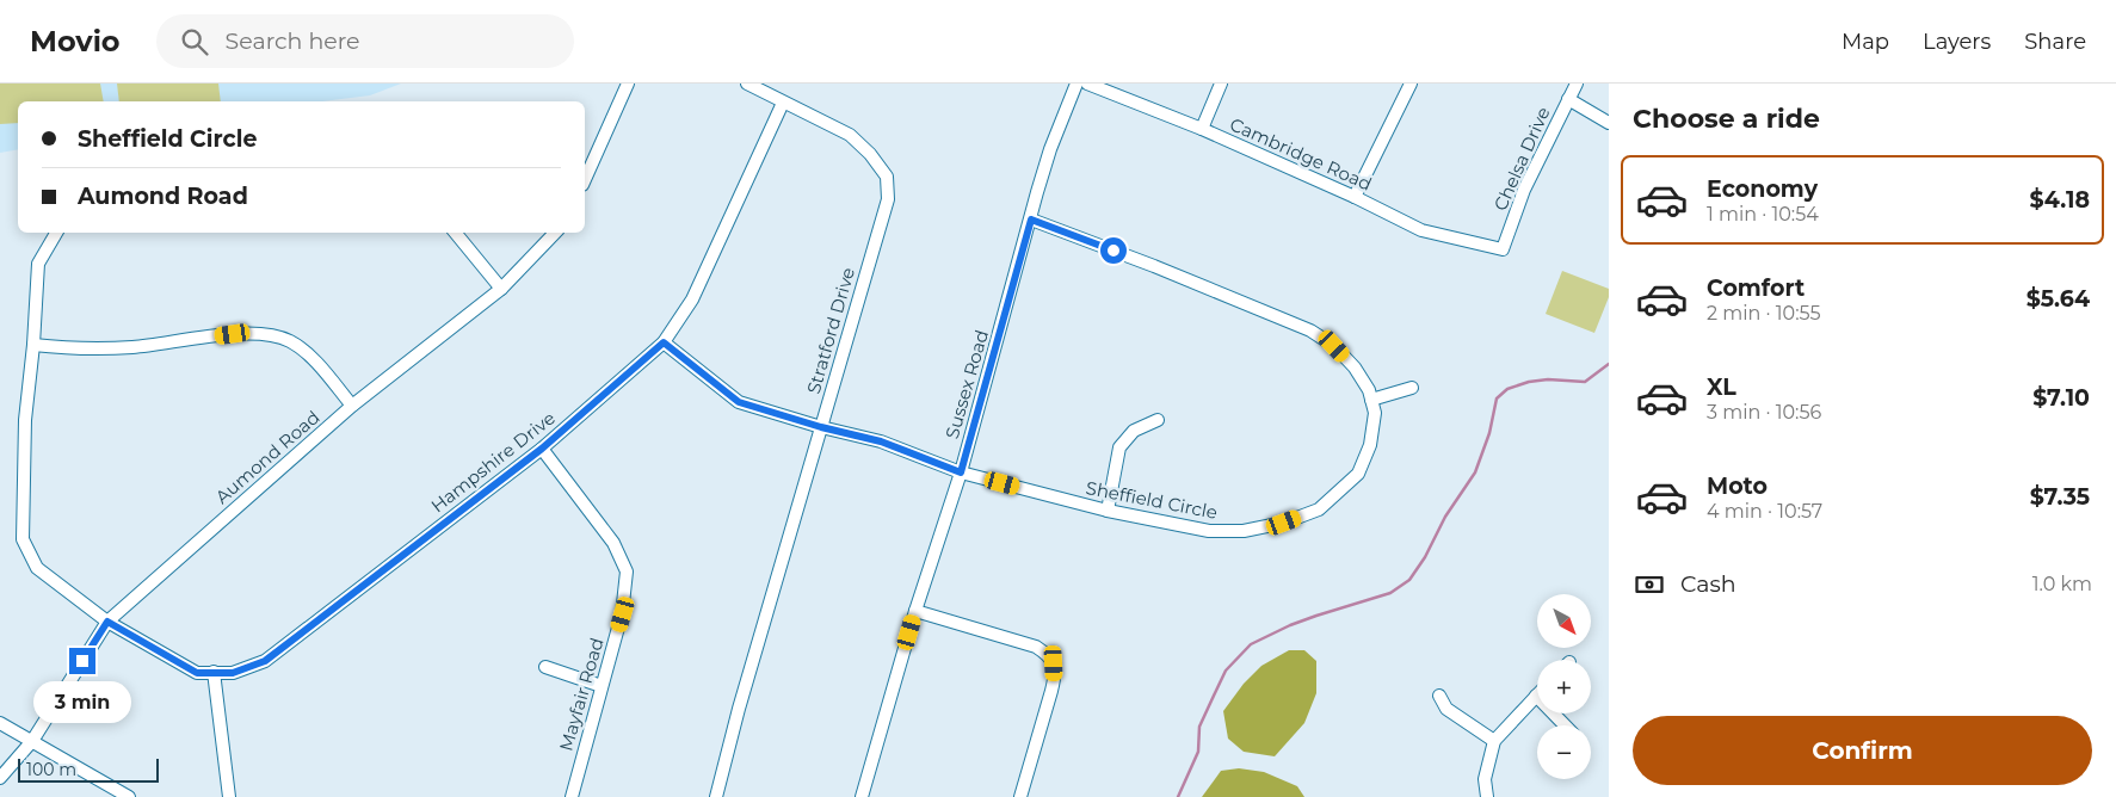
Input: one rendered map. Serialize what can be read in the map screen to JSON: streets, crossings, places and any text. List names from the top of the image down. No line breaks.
{"streets":{"street":["Cambridge Road","Chelsa Drive","Stratford Drive","Sussex Road","Aumond Road","Hampshire Drive","Sheffield Circle","Mayfair Road"]},"crossings":[["Cambridge Road","Chelsa Drive"],["Stratford Drive","Hampshire Drive"],["Stratford Drive","Sheffield Circle"],["Sussex Road","Sheffield Circle"],["Aumond Road","Hampshire Drive"],["Hampshire Drive","Sheffield Circle"],["Hampshire Drive","Mayfair Road"]],"scale_bar":"100 m","north":"bottom right","page":{"header":"Movio","search":"Search here","nav":["Map","Layers","Share"],"heading":"Choose a ride","banner":["Sheffield Circle","Aumond Road"],"list":[{"name":"Economy","note":"1 min · 10:54","value":"$4.18"},{"name":"Comfort","note":"2 min · 10:55","value":"$5.64"},{"name":"XL","note":"3 min · 10:56","value":"$7.10"},{"name":"Moto","note":"4 min · 10:57","value":"$7.35"}],"pay":["Cash","1.0 km"],"map_buttons":["+","−"],"bubble":"3 min","buttons":"Confirm","scale":"100 m"}}
